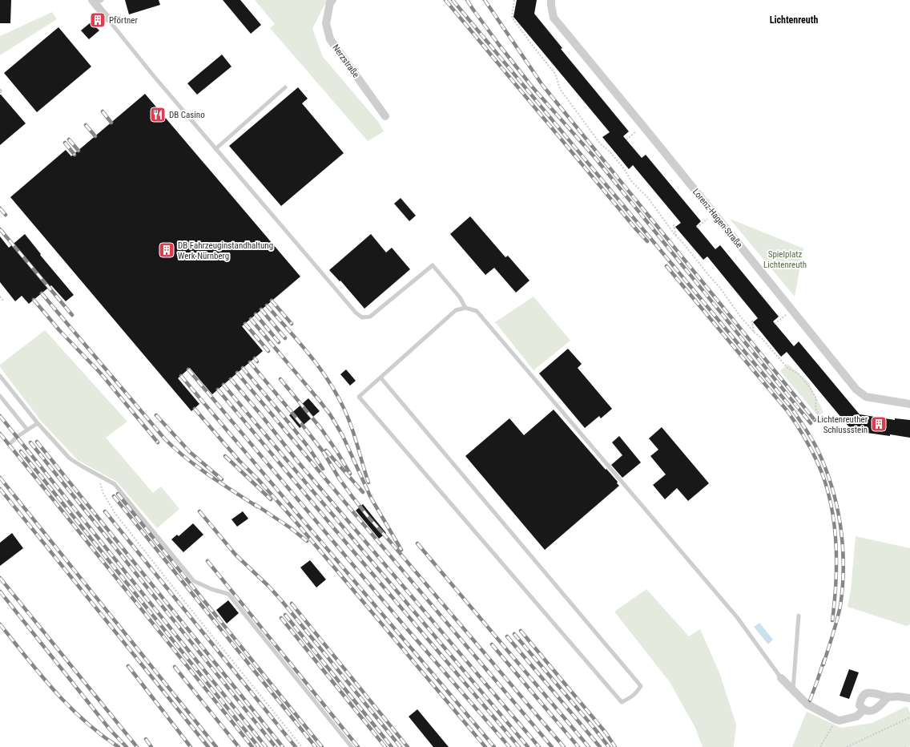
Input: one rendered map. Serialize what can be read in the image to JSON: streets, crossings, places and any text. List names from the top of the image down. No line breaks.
{"streets":{"street":["Nerzstraße","Lorenz-Hagen-Straße"]},"districts":["Lichtenreuth"],"parks":["Spielplatz Lichtenreuth"],"places":{"building":["Pförtner","DB Fahrzeuginstandhaltung Werk Nürnberg","Lichtenreuther Schlussstein"],"restaurant":["DB Casino"]}}
